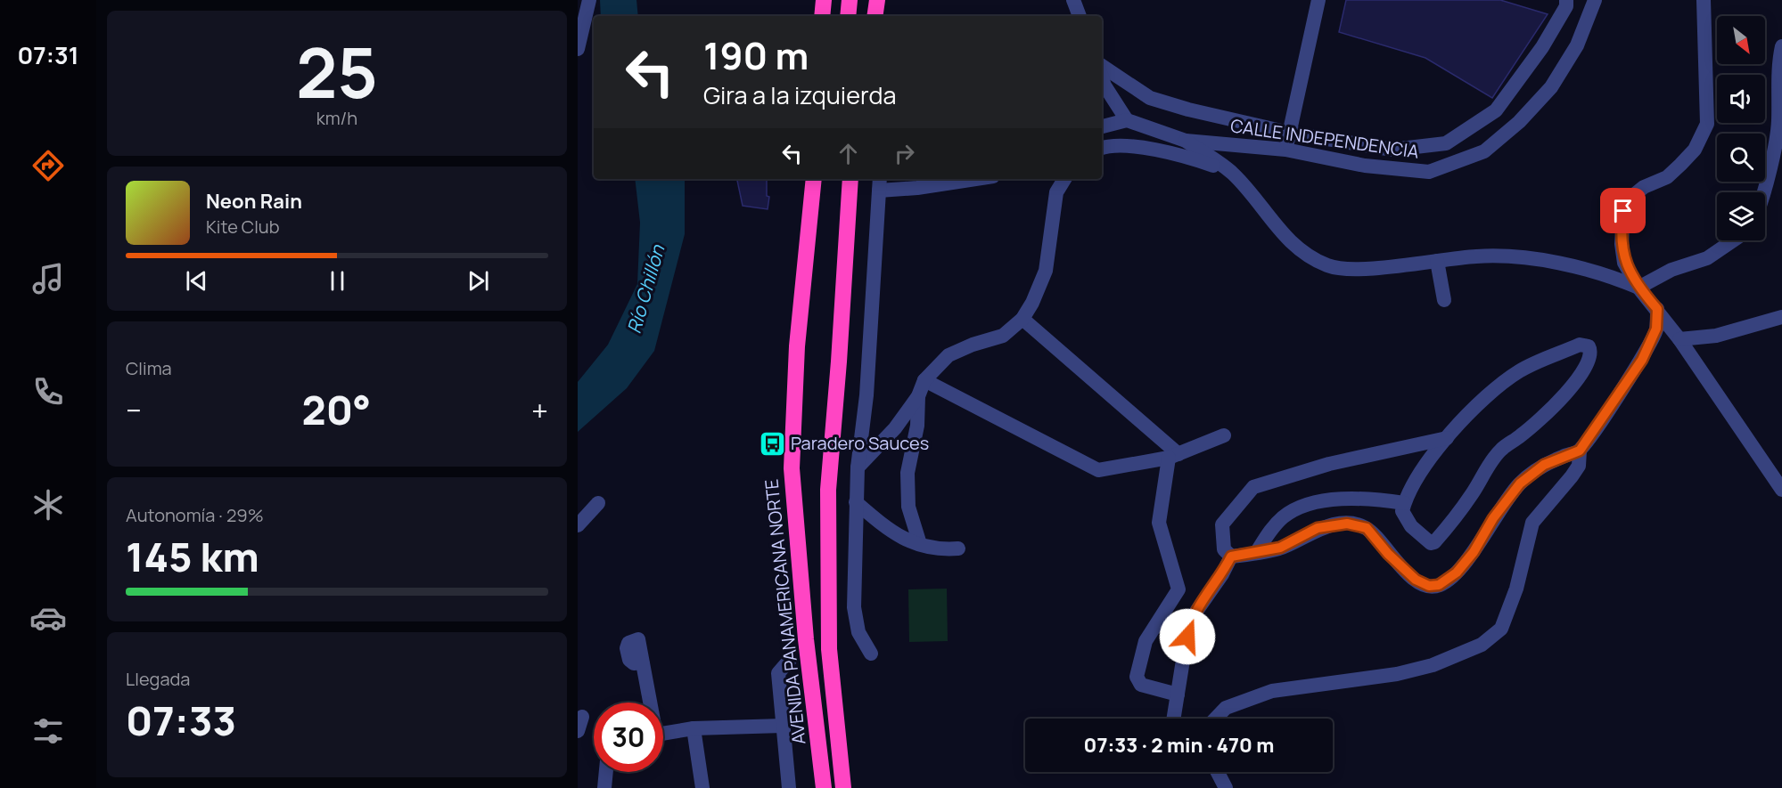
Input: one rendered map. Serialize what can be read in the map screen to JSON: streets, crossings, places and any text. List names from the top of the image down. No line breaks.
{"streets":{"highway":["AVENIDA PANAMERICANA NORTE"],"street":["CALLE INDEPENDENCIA"]},"water":["Río Chillón"],"places":{"bus stop":["Paradero Sauces"]},"north":"bottom right","page":{"tabs":"07:31","tile":[["25","km/h"],"Clima",["Autonomía · 29%","145 km"],["Llegada","07:33"]],"turn":["190 m","Gira a la izquierda"],"song":["Neon Rain","Kite Club"],"heat":["−","20°","+"],"limit":"30","trip":"07:33 · 2 min · 470 m"}}
